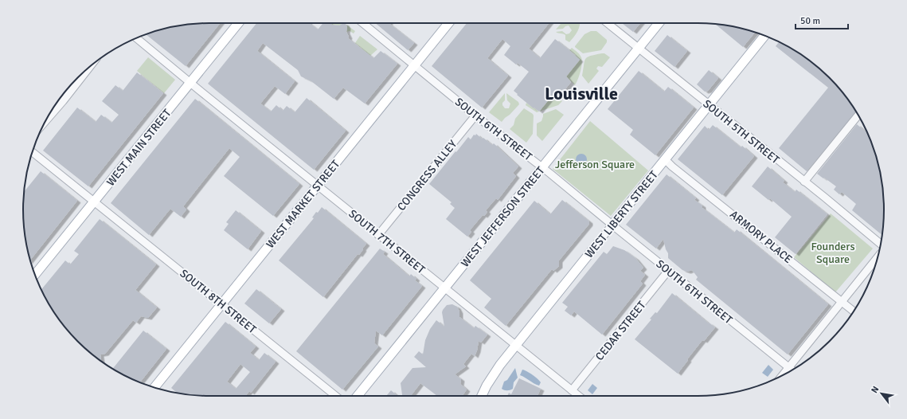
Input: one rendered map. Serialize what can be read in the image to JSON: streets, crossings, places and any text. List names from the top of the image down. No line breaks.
{"streets":{"main road":["WEST MAIN STREET","WEST MARKET STREET","WEST LIBERTY STREET","WEST JEFFERSON STREET"],"street":["SOUTH 6TH STREET","SOUTH 5TH STREET","CONGRESS ALLEY","ARMORY PLACE","SOUTH 7TH STREET","SOUTH 8TH STREET","CEDAR STREET"]},"crossings":[["SOUTH 6TH STREET","CONGRESS ALLEY"],["SOUTH 6TH STREET","WEST MARKET STREET"],["SOUTH 6TH STREET","WEST LIBERTY STREET"],["SOUTH 6TH STREET","WEST JEFFERSON STREET"],["SOUTH 6TH STREET","CEDAR STREET"],["SOUTH 5TH STREET","WEST LIBERTY STREET"],["SOUTH 5TH STREET","WEST JEFFERSON STREET"],["WEST MAIN STREET","SOUTH 7TH STREET"],["WEST MAIN STREET","SOUTH 8TH STREET"],["CONGRESS ALLEY","SOUTH 7TH STREET"],["WEST MARKET STREET","SOUTH 7TH STREET"],["WEST MARKET STREET","SOUTH 8TH STREET"],["WEST LIBERTY STREET","ARMORY PLACE"],["WEST LIBERTY STREET","SOUTH 7TH STREET"],["WEST JEFFERSON STREET","SOUTH 7TH STREET"],["SOUTH 7TH STREET","CEDAR STREET"]],"districts":["Louisville"],"parks":["Jefferson Square","Founders Square"],"scale_bar":"50 m","north":"top left"}
